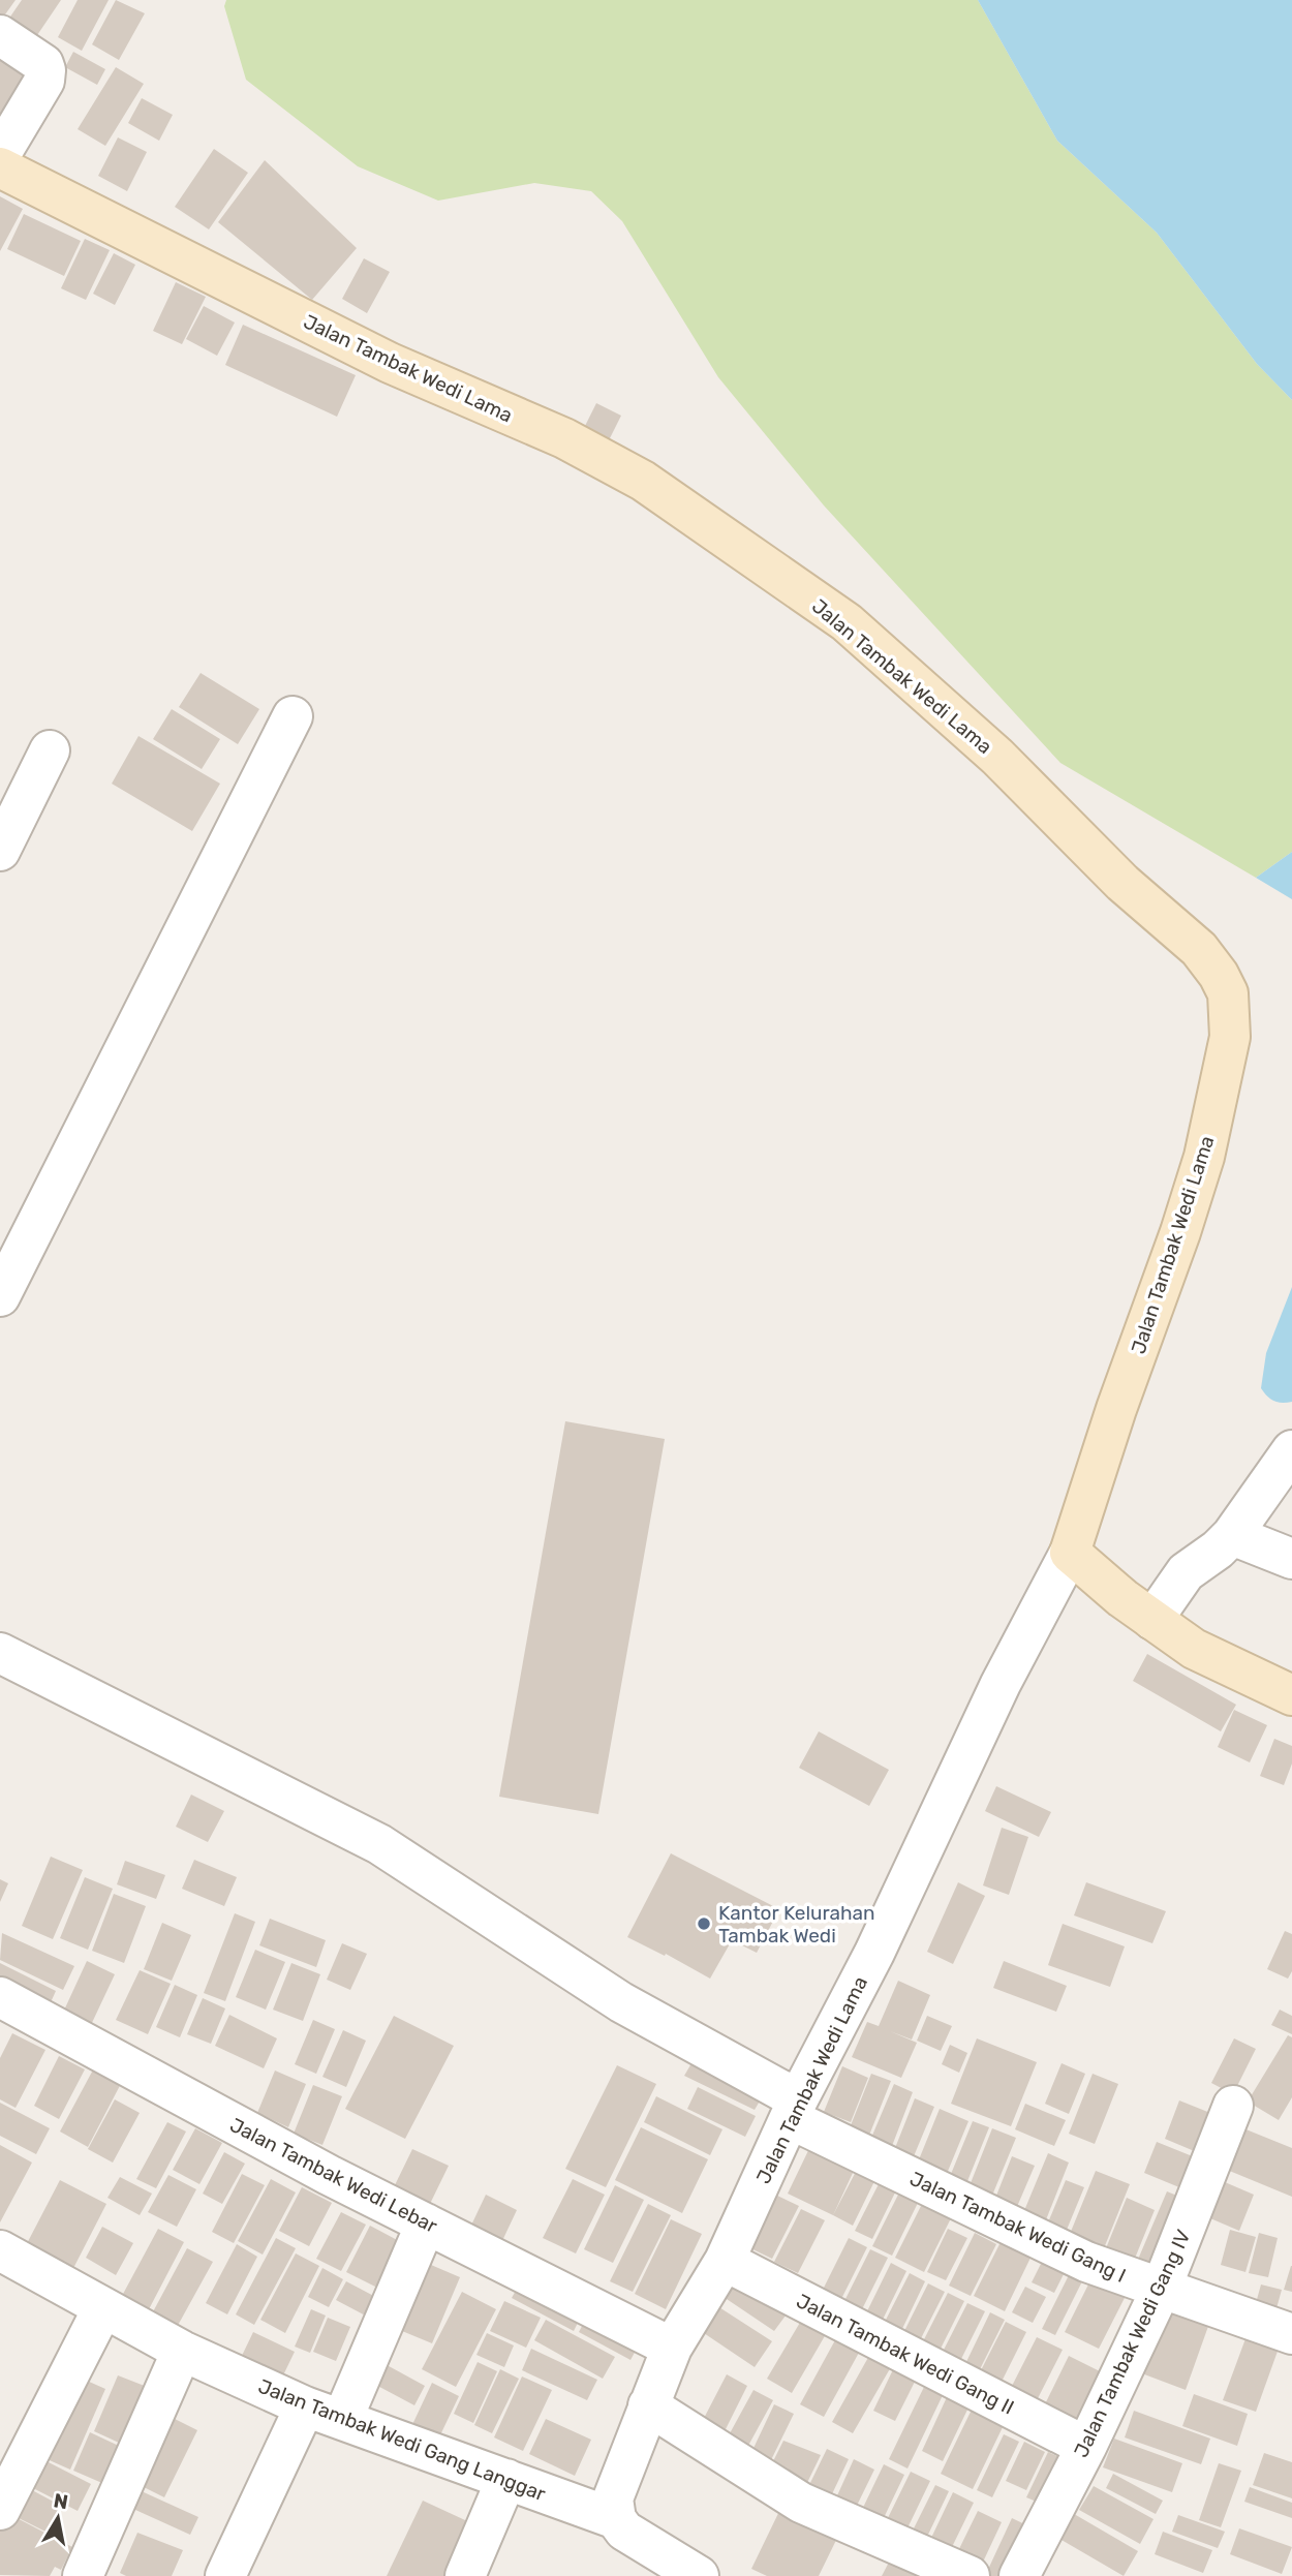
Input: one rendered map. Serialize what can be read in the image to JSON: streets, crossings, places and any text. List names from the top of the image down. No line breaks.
{"streets":{"street":["Jalan Tambak Wedi Lama","Jalan Tambak Wedi Lebar","Jalan Tambak Wedi Gang I","Jalan Tambak Wedi Gang IV","Jalan Tambak Wedi Gang II","Jalan Tambak Wedi Gang Langgar"]},"crossings":[["Jalan Tambak Wedi Lama","Jalan Tambak Wedi Lebar"],["Jalan Tambak Wedi Lama","Jalan Tambak Wedi Gang I"],["Jalan Tambak Wedi Lama","Jalan Tambak Wedi Gang II"],["Jalan Tambak Wedi Lama","Jalan Tambak Wedi Gang Langgar"],["Jalan Tambak Wedi Gang I","Jalan Tambak Wedi Gang IV"],["Jalan Tambak Wedi Gang IV","Jalan Tambak Wedi Gang II"]],"places":["Kantor Kelurahan Tambak Wedi"],"north":"top"}
